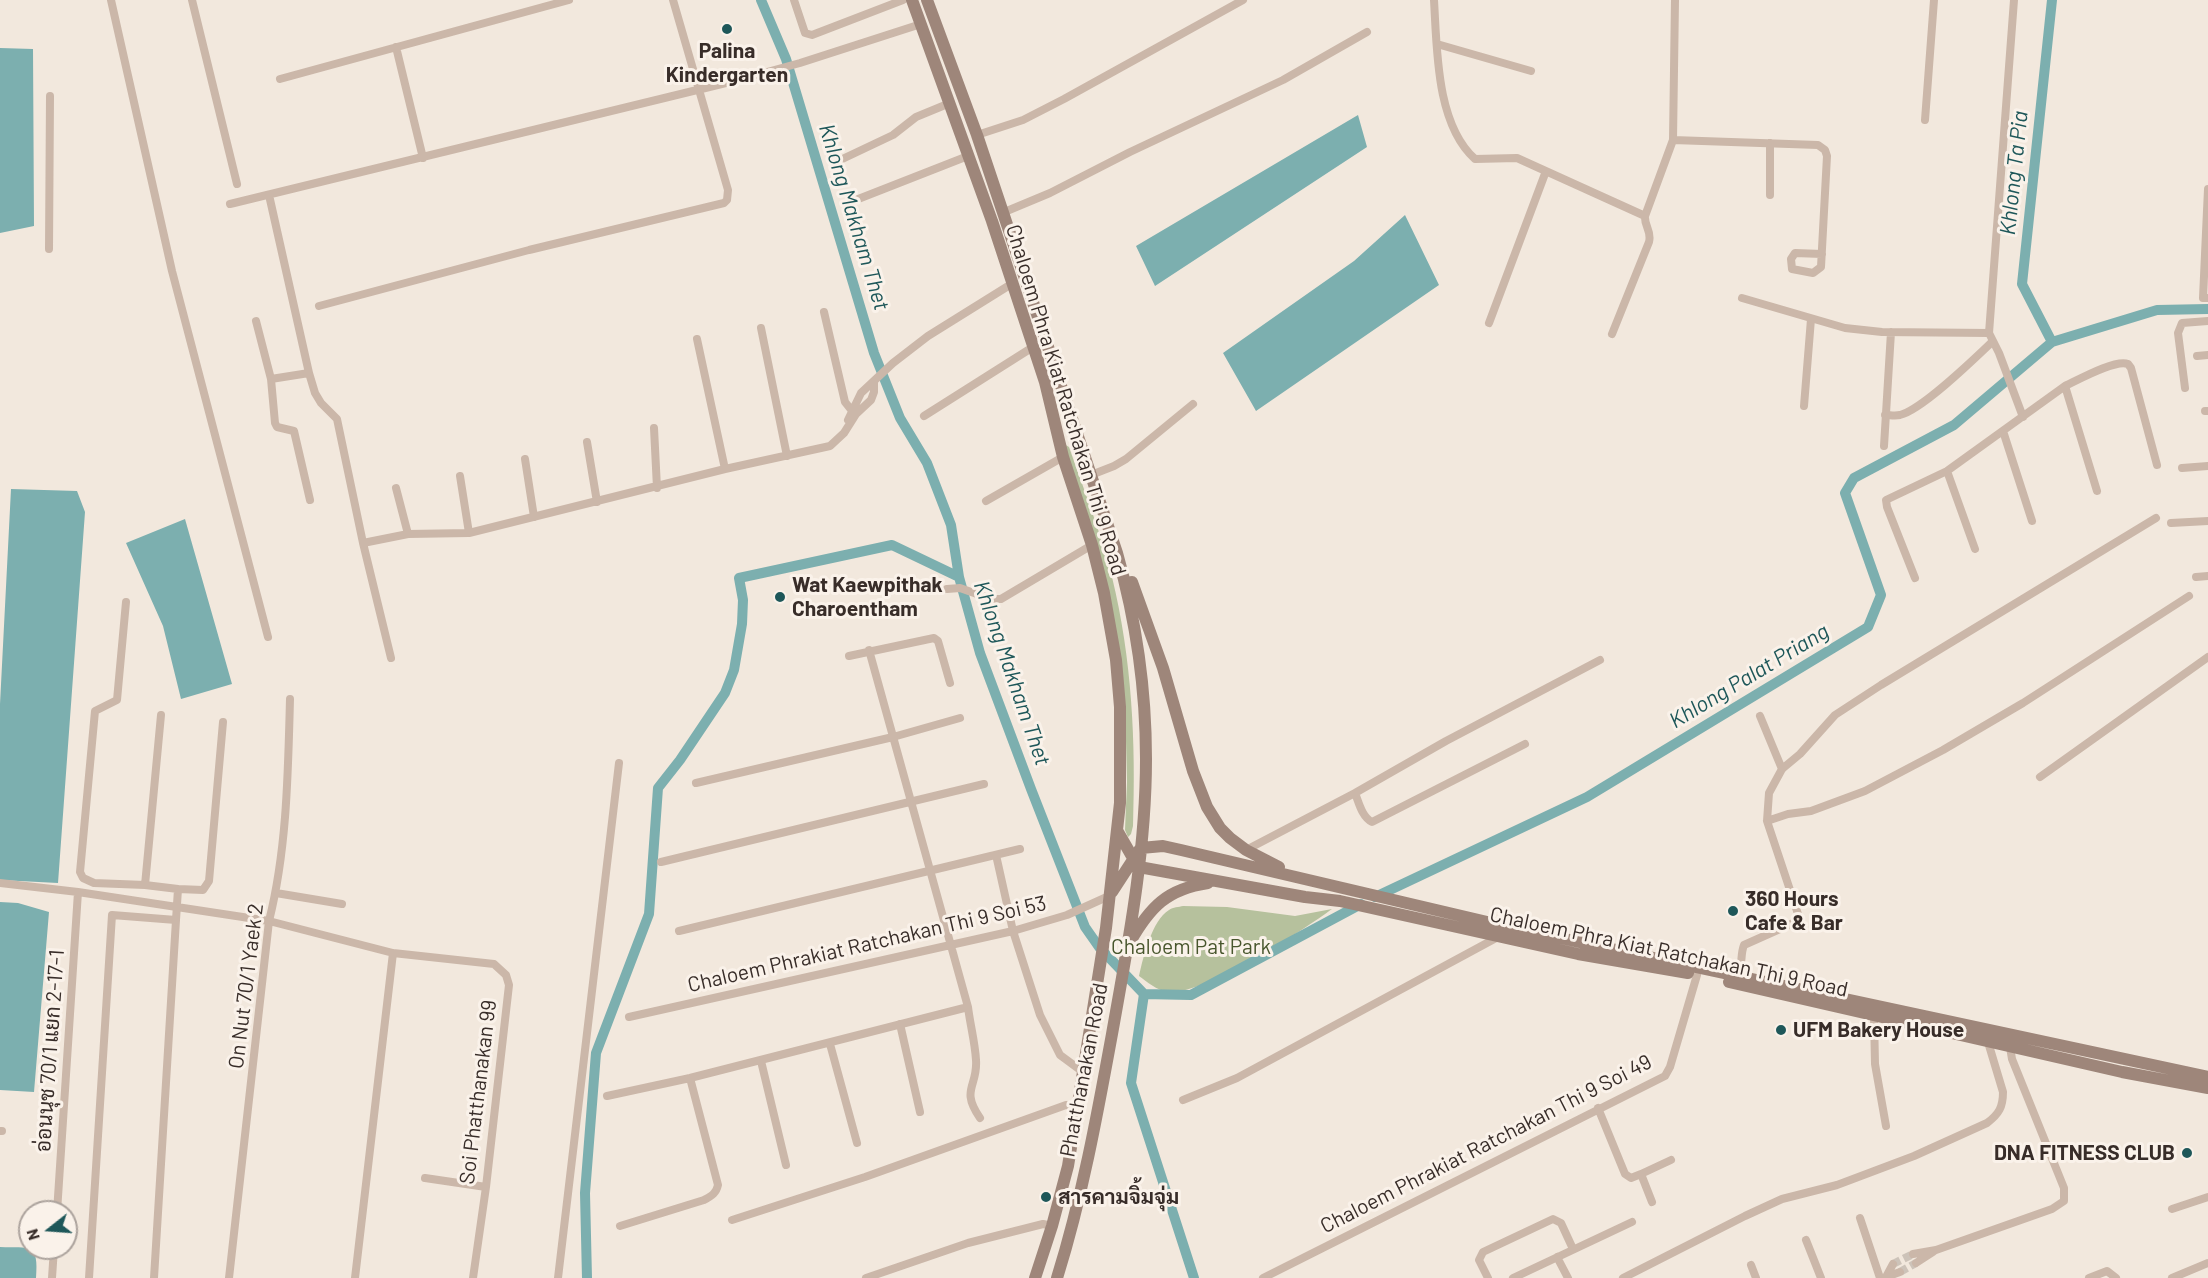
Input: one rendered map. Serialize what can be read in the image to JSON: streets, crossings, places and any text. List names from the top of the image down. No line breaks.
{"streets":{"main road":["Chaloem Phra Kiat Ratchakan Thi 9 Road","Phatthanakan Road"],"street":["Chaloem Phrakiat Ratchakan Thi 9 Soi 53","On Nut 70/1 Yaek 2","อ่อนนุช 70/1 แยก 2-17-1","Soi Phatthanakan 99","Chaloem Phrakiat Ratchakan Thi 9 Soi 49"]},"crossings":[["Chaloem Phra Kiat Ratchakan Thi 9 Road","Chaloem Phrakiat Ratchakan Thi 9 Soi 53"],["Chaloem Phra Kiat Ratchakan Thi 9 Road","Phatthanakan Road"],["Chaloem Phra Kiat Ratchakan Thi 9 Road","Chaloem Phrakiat Ratchakan Thi 9 Soi 49"],["Chaloem Phrakiat Ratchakan Thi 9 Soi 53","Phatthanakan Road"],["On Nut 70/1 Yaek 2","Soi Phatthanakan 99"],["อ่อนนุช 70/1 แยก 2-17-1","Soi Phatthanakan 99"]],"water":["Khlong Ta Pia","Khlong Makham Thet","Khlong Palat Priang"],"parks":["Chaloem Pat Park"],"places":["Palina Kindergarten","Wat Kaewpithak Charoentham","360 Hours Cafe & Bar","UFM Bakery House","DNA FITNESS CLUB","สารคามจิ้มจุ่ม"],"north":"left"}
